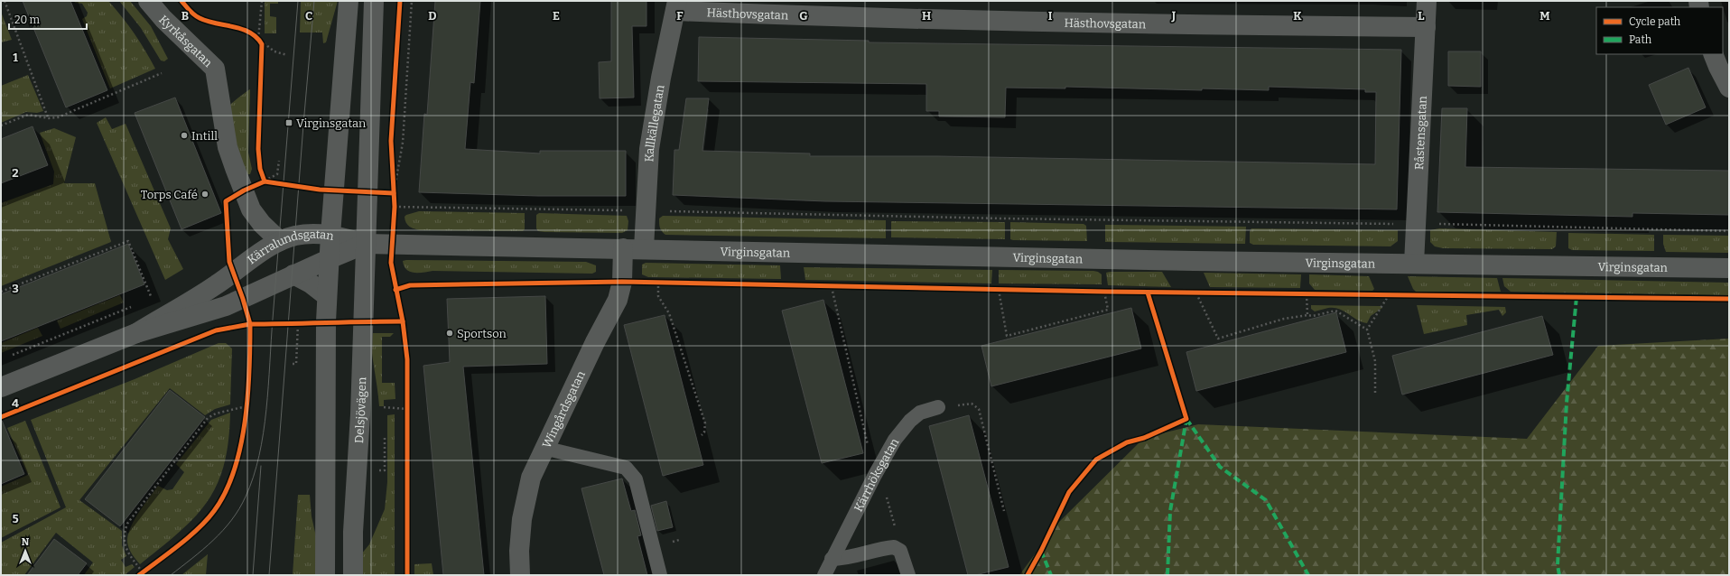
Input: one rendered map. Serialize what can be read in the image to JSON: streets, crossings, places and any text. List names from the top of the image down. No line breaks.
{"streets":{"street":["Hästhovsgatan","Kyrkåsgatan","Kallkällegatan","Råstensgatan","Kärralundsgatan","Virginsgatan","Wingårdsgatan","Delsjövägen"],"lane":["Kärrhöksgatan"]},"crossings":[["Hästhovsgatan","Kallkällegatan"],["Hästhovsgatan","Råstensgatan"],["Kyrkåsgatan","Kärralundsgatan"],["Kallkällegatan","Virginsgatan"],["Råstensgatan","Virginsgatan"],["Kärralundsgatan","Virginsgatan"],["Kärralundsgatan","Delsjövägen"],["Virginsgatan","Wingårdsgatan"],["Virginsgatan","Delsjövägen"]],"places":{"transit":["Virginsgatan"],"other":["Intill","Torps Café","Sportson"]},"legend":["Cycle path","Path"],"scale_bar":"20 m","north":"top","grid":{"columns":["B","C","D","E","F","G","H","I","J","K","L","M"],"rows":["1","2","3","4","5"]}}
